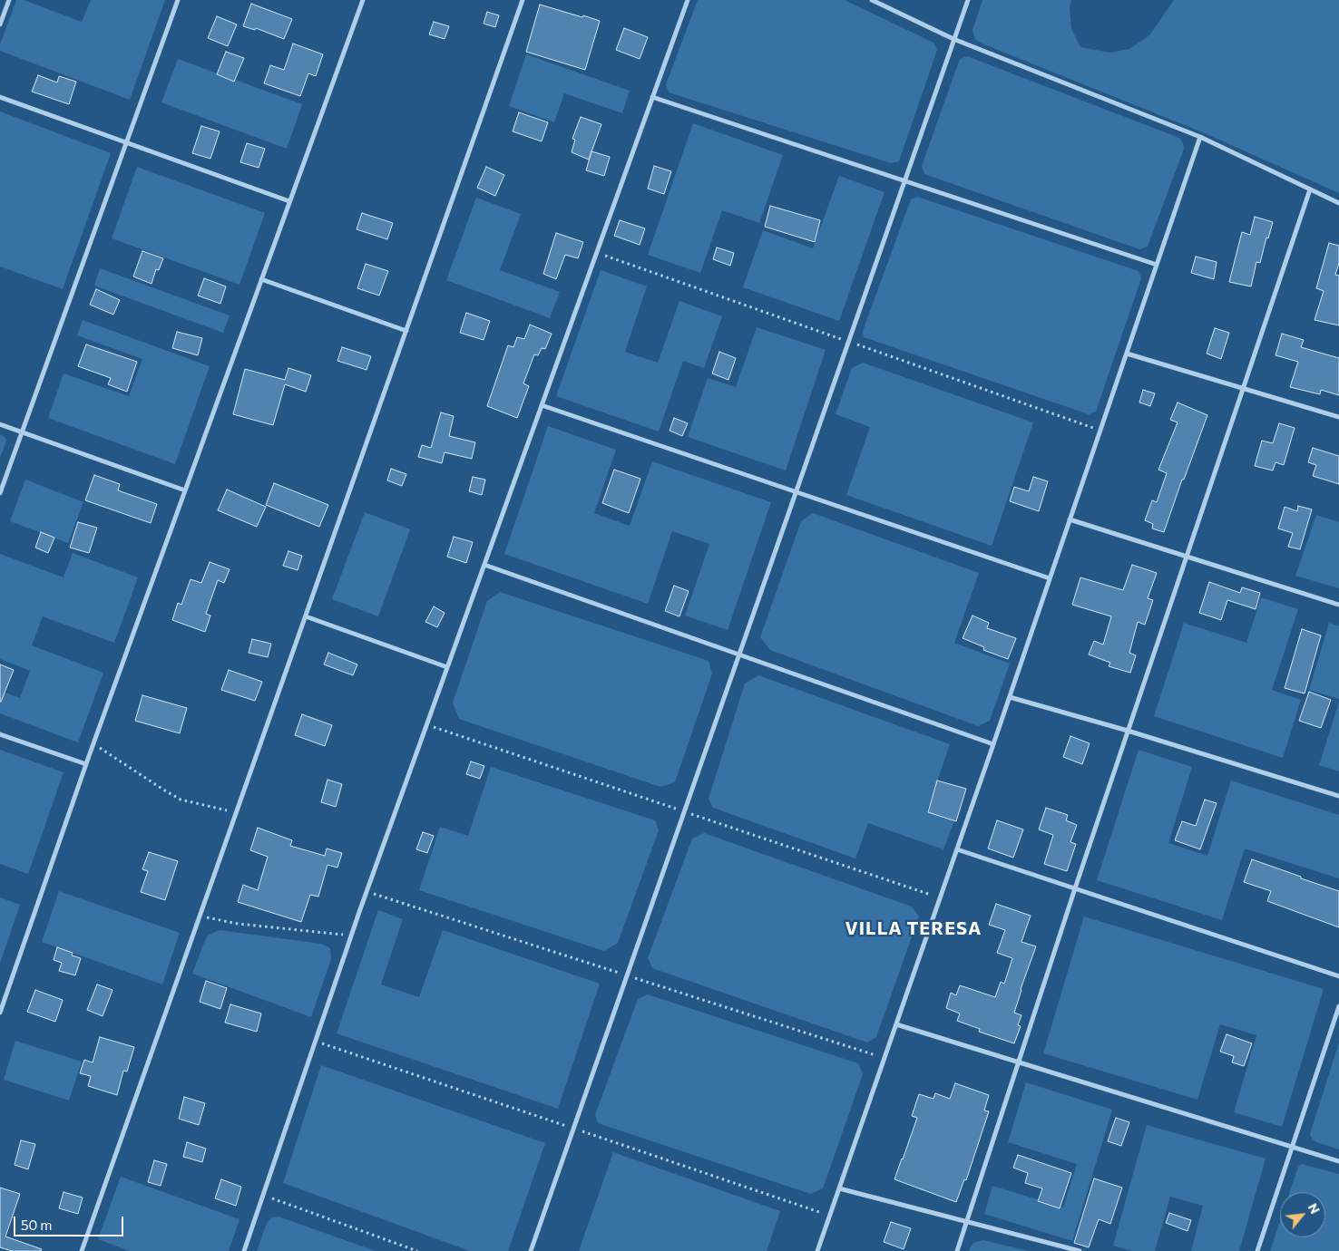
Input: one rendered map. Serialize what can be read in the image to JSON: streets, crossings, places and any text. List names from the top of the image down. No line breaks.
{"districts":["VILLA TERESA"],"scale_bar":"50 m","north":"top right"}
